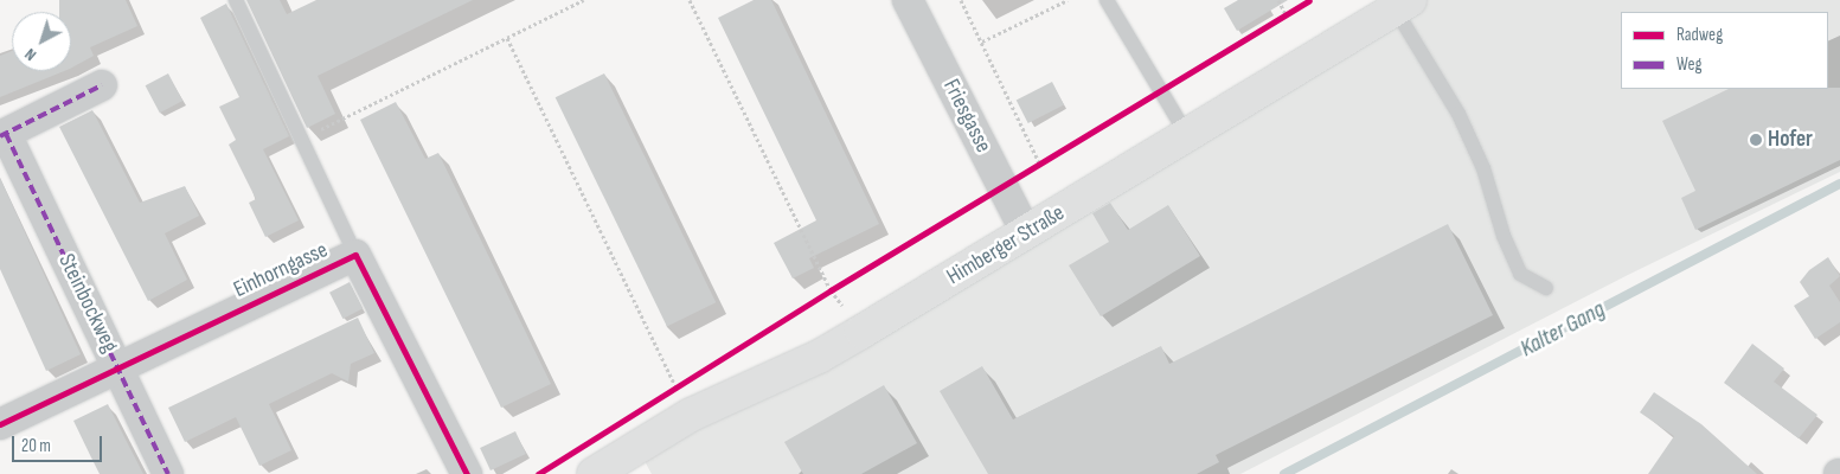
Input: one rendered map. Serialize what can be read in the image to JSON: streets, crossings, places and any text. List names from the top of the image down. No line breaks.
{"streets":{"main road":["Himberger Straße"],"street":["Friesgasse","Einhorngasse","Steinbockweg"]},"crossings":[["Friesgasse","Himberger Straße"],["Einhorngasse","Steinbockweg"]],"water":["Kalter Gang"],"places":["Hofer"],"legend":["Radweg","Weg"],"scale_bar":"20 m","north":"bottom left"}
